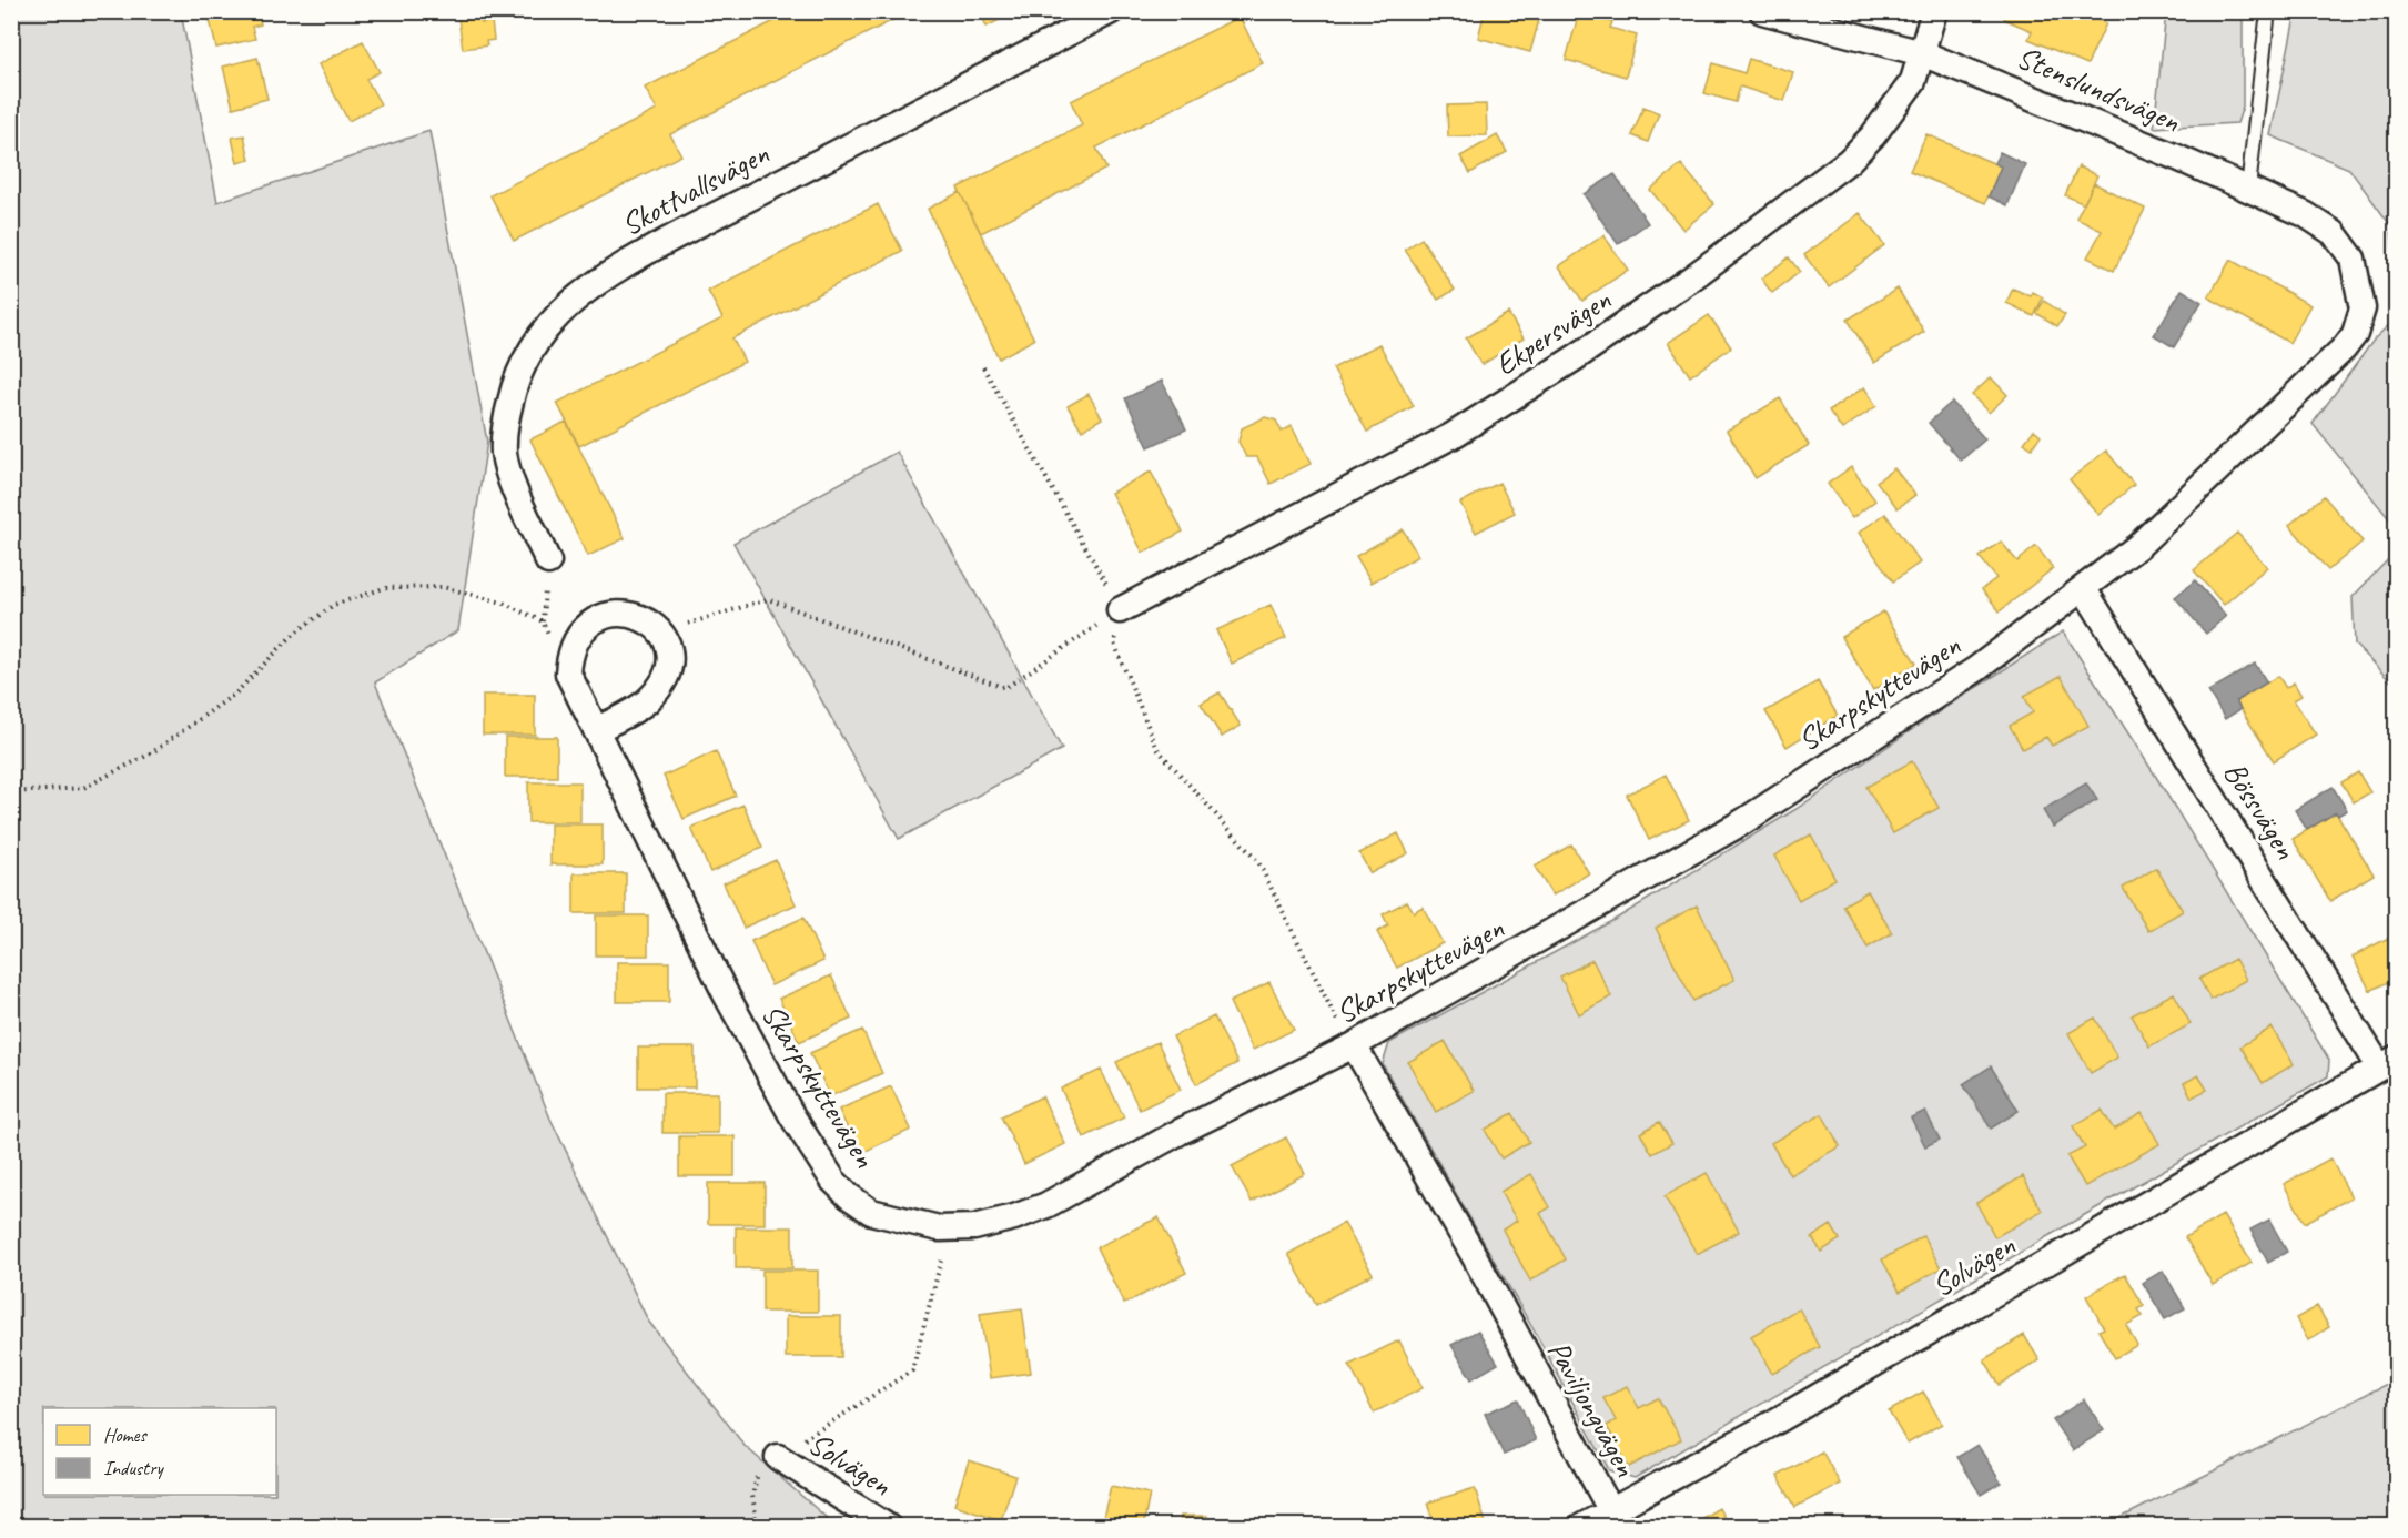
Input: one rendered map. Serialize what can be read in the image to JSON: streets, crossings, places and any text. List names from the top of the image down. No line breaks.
{"streets":{"street":["Stenslundsvägen","Skottvallsvägen","Ekpersvägen","Skarpskyttevägen","Bössvägen","Solvägen","Paviljongvägen"]},"crossings":[["Stenslundsvägen","Ekpersvägen"],["Stenslundsvägen","Skarpskyttevägen"],["Skarpskyttevägen","Bössvägen"],["Skarpskyttevägen","Paviljongvägen"],["Bössvägen","Solvägen"],["Solvägen","Paviljongvägen"]],"legend":["Homes","Industry"]}
